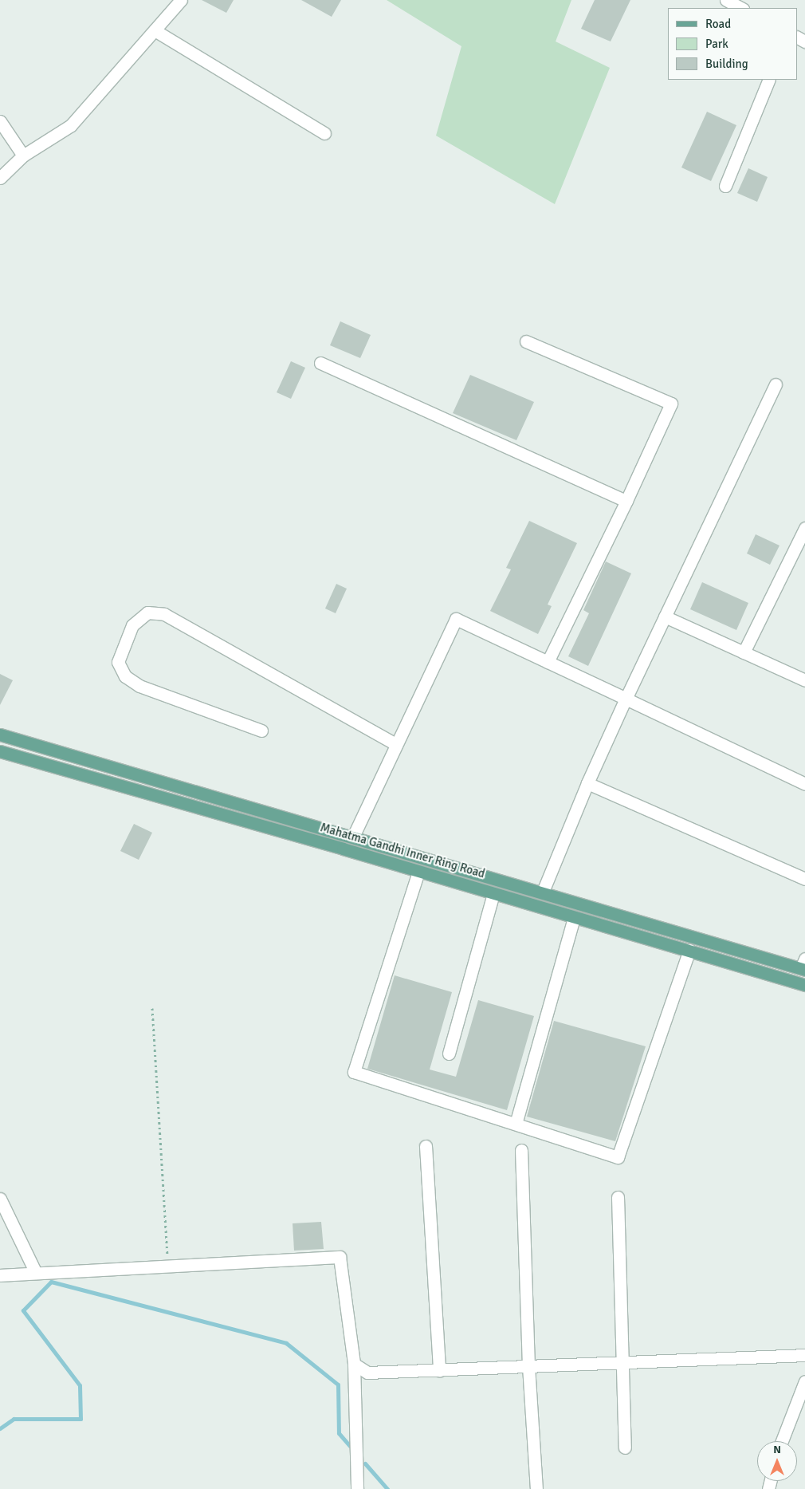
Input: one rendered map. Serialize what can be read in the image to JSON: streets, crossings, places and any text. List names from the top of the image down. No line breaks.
{"streets":{"main road":["Mahatma Gandhi Inner Ring Road"]},"legend":["Road","Park","Building"],"north":"top"}
